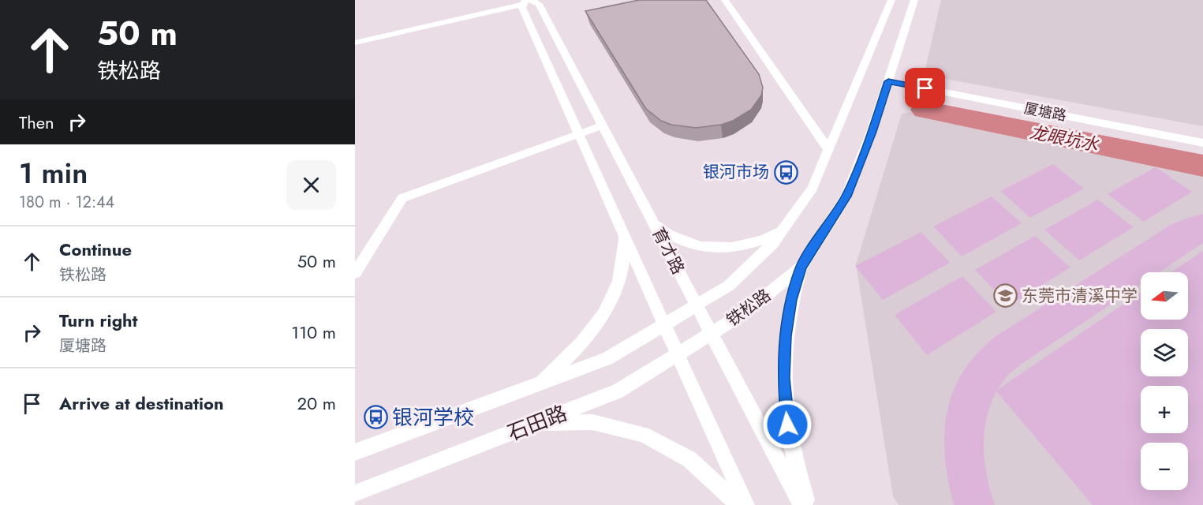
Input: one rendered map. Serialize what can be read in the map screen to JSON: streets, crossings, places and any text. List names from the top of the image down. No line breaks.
{"streets":{"street":["厦塘路","育才路","铁松路","石田路"]},"crossings":[["厦塘路","铁松路"],["育才路","铁松路"],["育才路","石田路"],["铁松路","石田路"]],"water":["龙眼坑水"],"places":{"bus stop":["银河市场","银河学校"],"school or university":["东莞市清溪中学"]},"north":"left","page":{"turn":["50 m","铁松路"],"then":"Then","heading":["1 min","180 m · 12:44"],"list":[{"name":"Continue","note":"铁松路","value":"50 m"},{"name":"Turn right","note":"厦塘路","value":"110 m"},{"name":"Arrive at destination","value":"20 m"}],"map_buttons":["+","−"]}}
